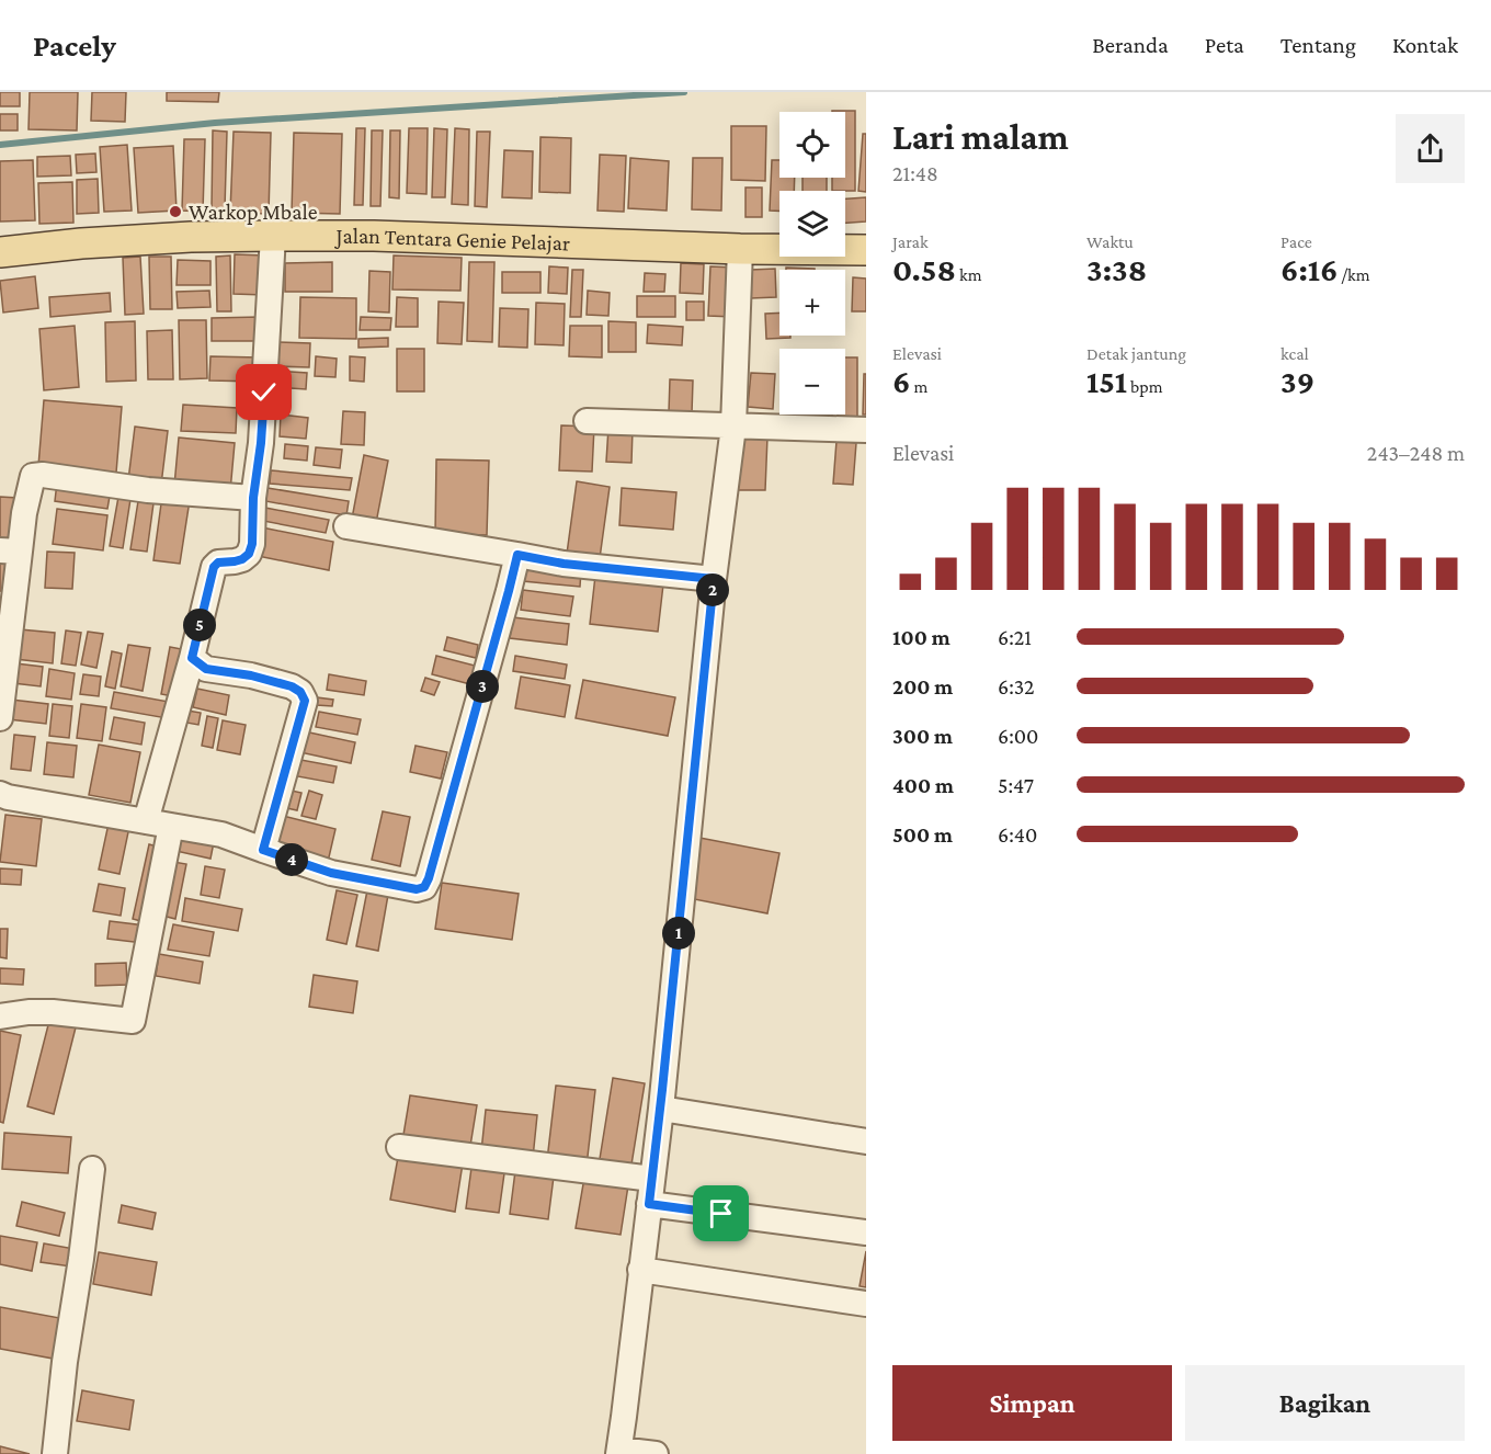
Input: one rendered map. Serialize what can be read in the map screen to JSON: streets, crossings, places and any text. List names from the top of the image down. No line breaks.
{"streets":{"main road":["Jalan Tentara Genie Pelajar"]},"places":["Warkop Mbale"],"page":{"header":"Pacely","nav":["Beranda","Peta","Tentang","Kontak"],"heading":["Lari malam","21:48"],"map_buttons":["+","−"],"stats":[["Jarak","0.58 km"],["Waktu","3:38"],["Pace","6:16 /km"],["Elevasi","6 m"],["Detak jantung","151 bpm"],["kcal","39"]],"chart":["Elevasi","243–248 m"],"pins":["2","5","3","4","1"],"list":[{"name":"100 m","note":"6:21"},{"name":"200 m","note":"6:32"},{"name":"300 m","note":"6:00"},{"name":"400 m","note":"5:47"},{"name":"500 m","note":"6:40"}],"buttons":["Simpan","Bagikan"]}}
